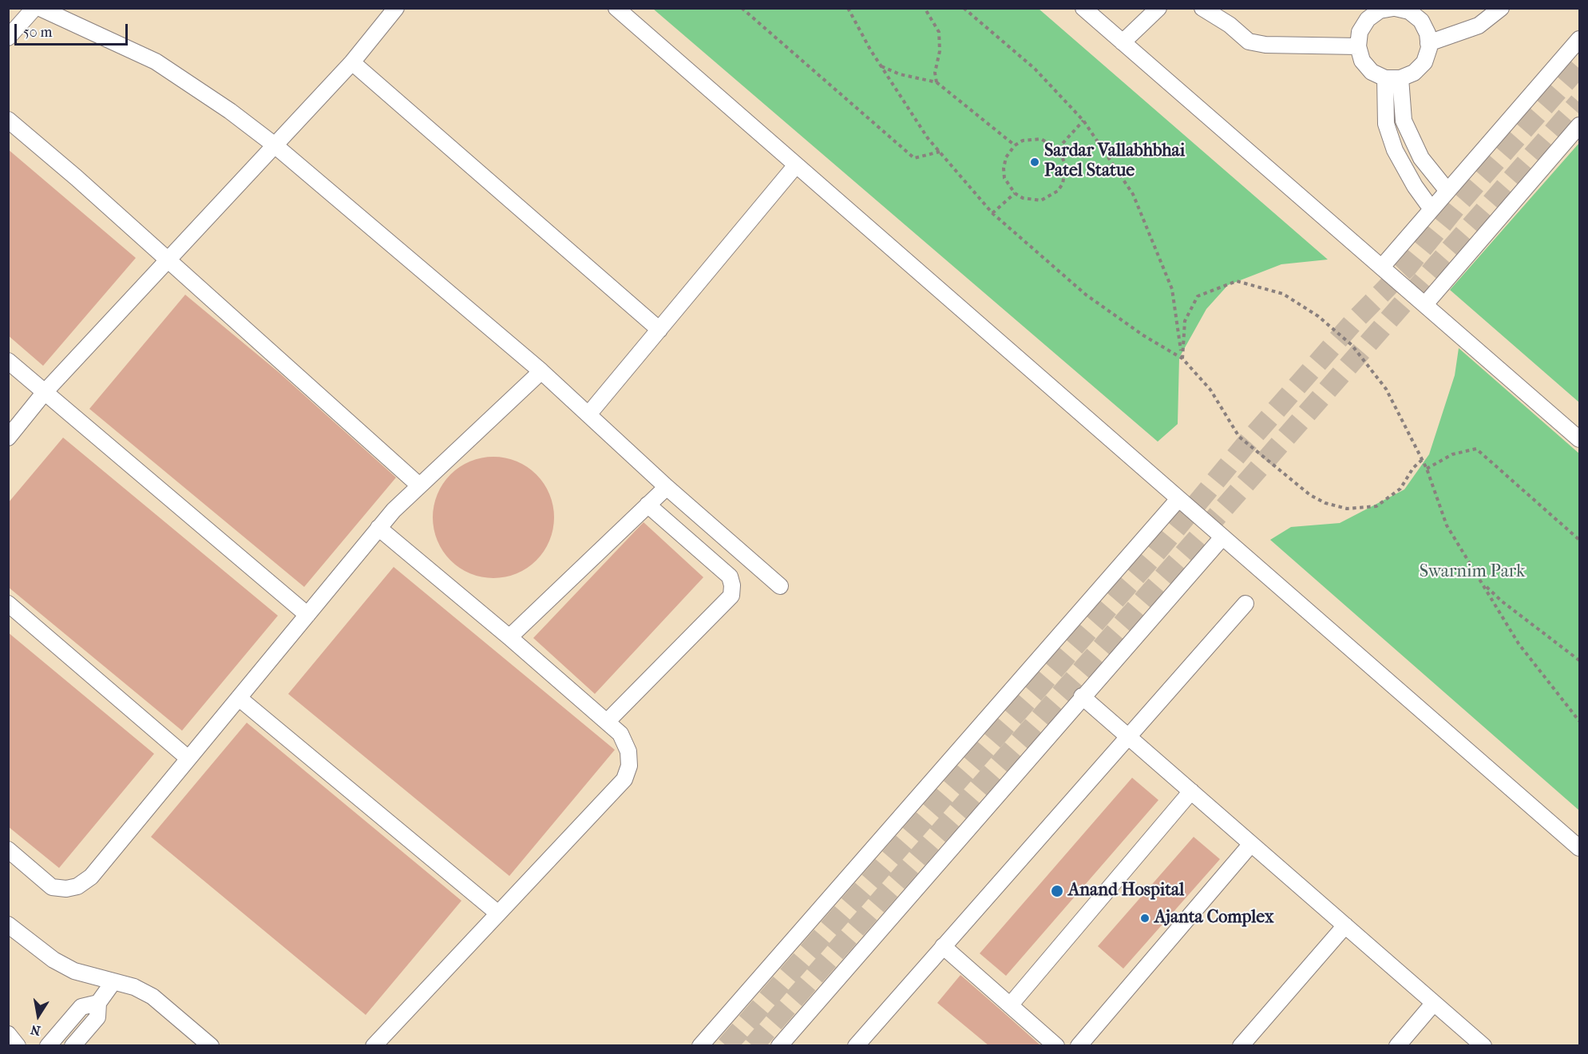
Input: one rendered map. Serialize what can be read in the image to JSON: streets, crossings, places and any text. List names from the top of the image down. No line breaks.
{"parks":["Swarnim Park"],"places":["Sardar Vallabhbhai Patel Statue","Anand Hospital","Ajanta Complex"],"scale_bar":"50 m","north":"bottom"}
